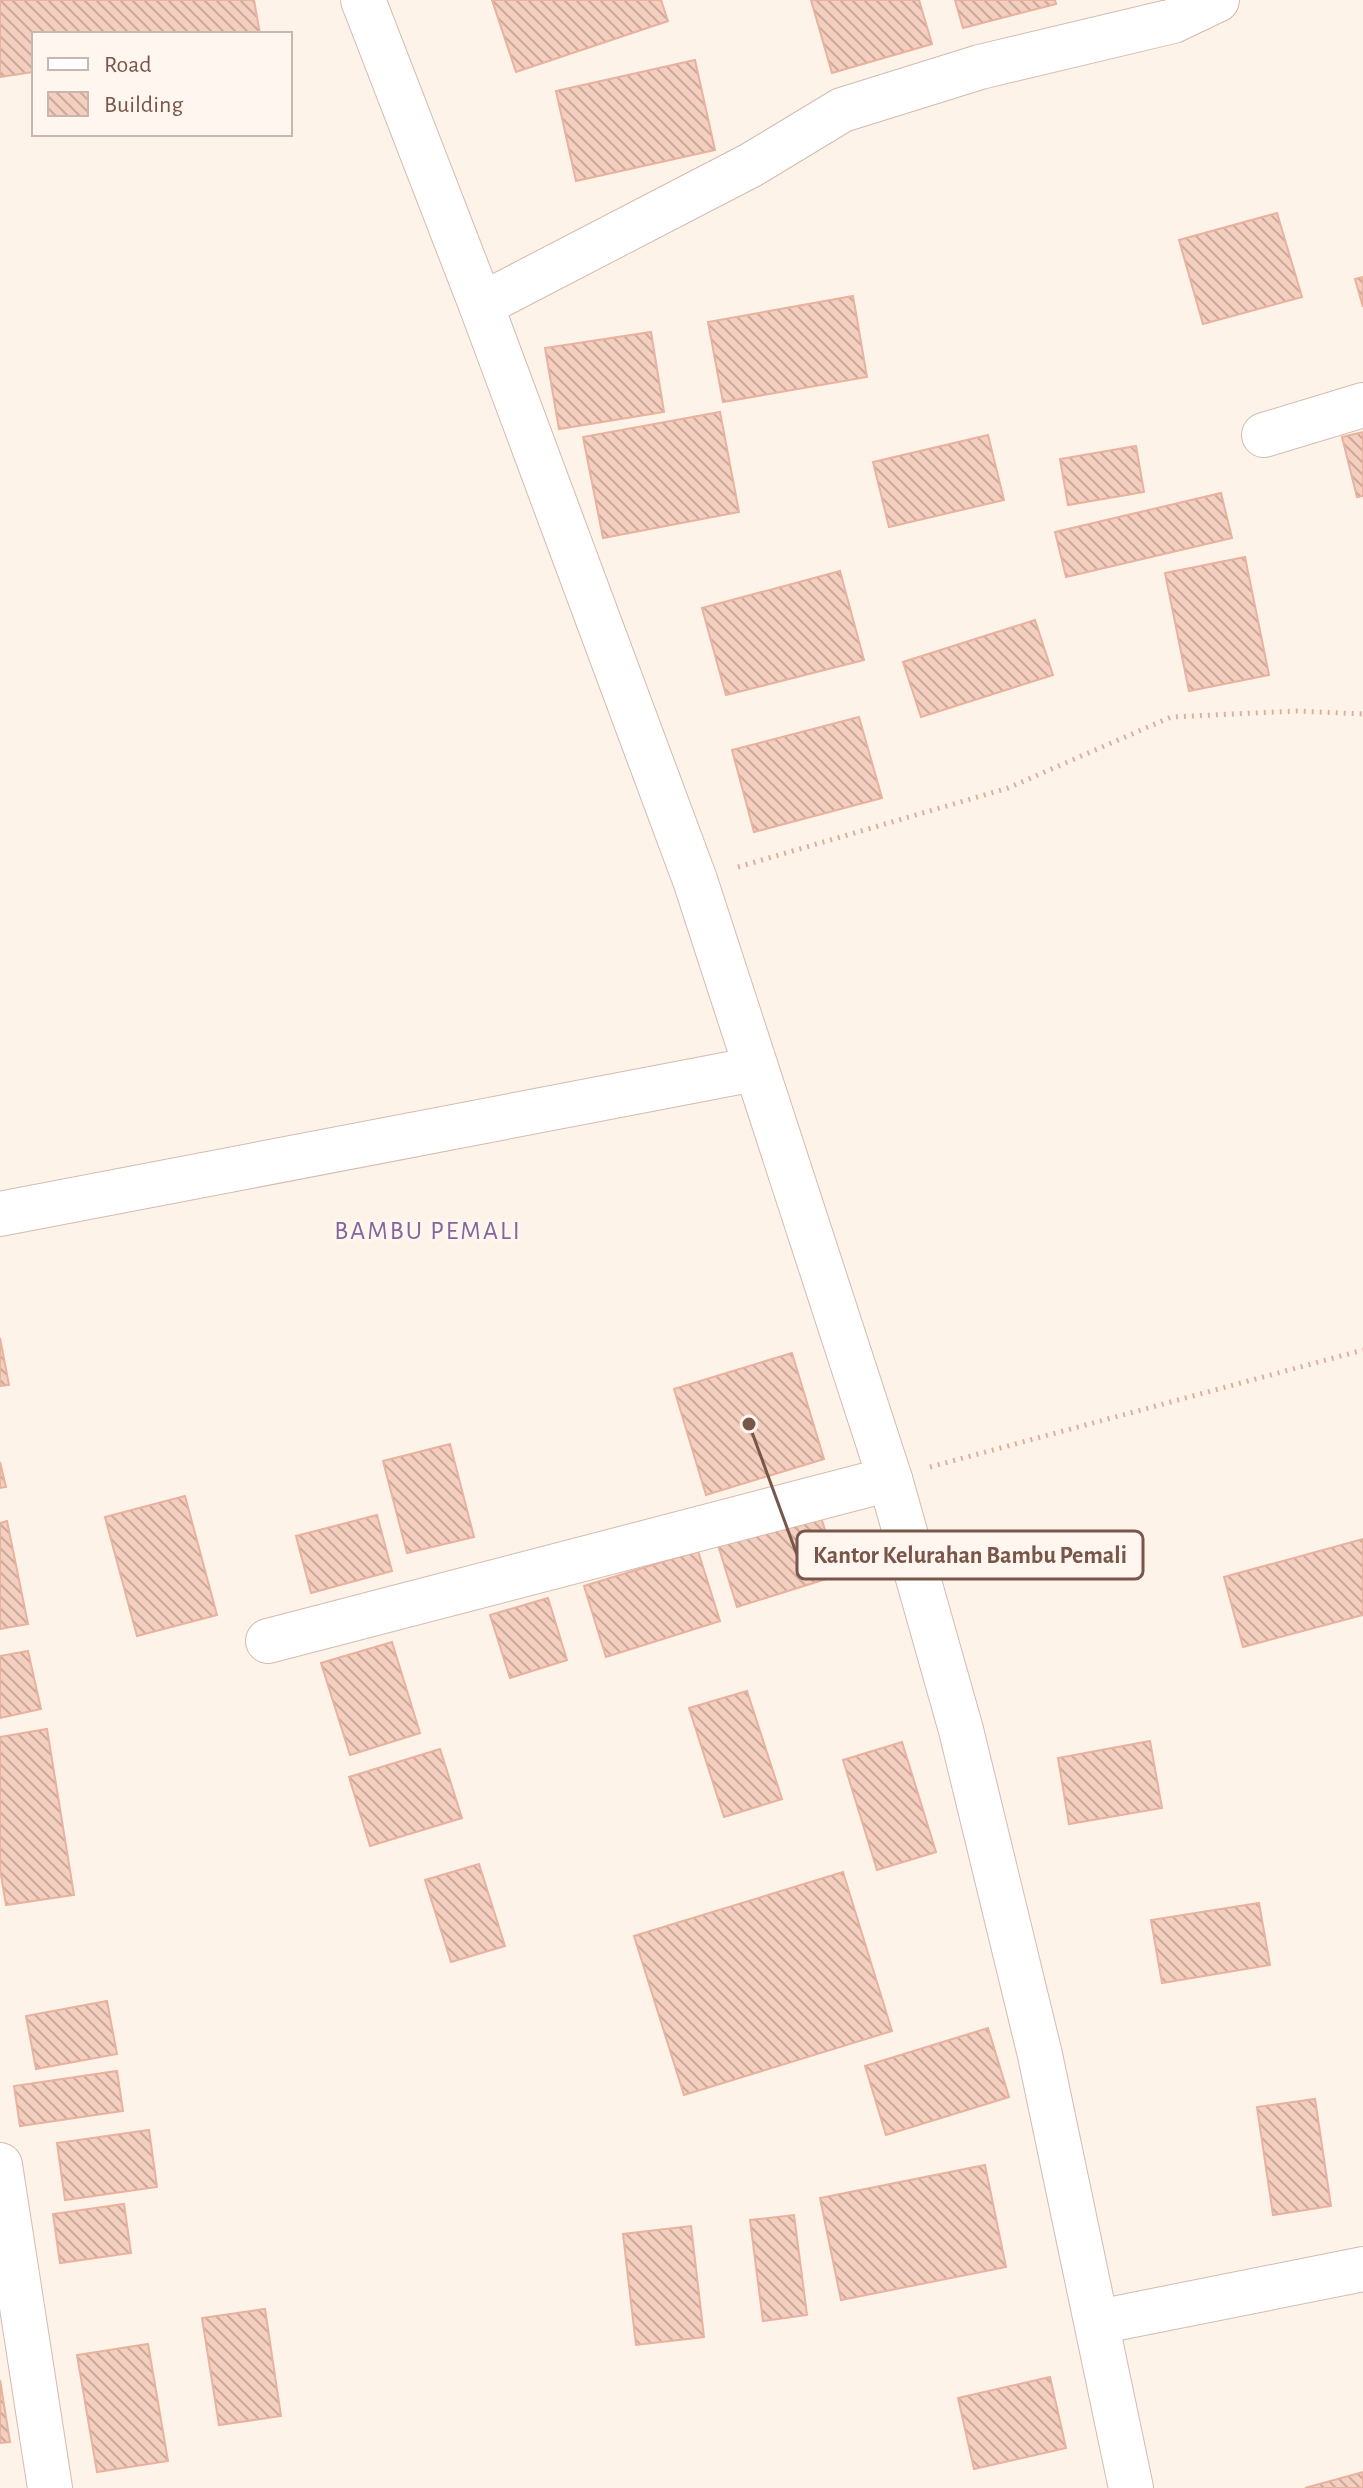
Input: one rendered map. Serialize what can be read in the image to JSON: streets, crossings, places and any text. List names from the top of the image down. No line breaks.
{"districts":["BAMBU PEMALI"],"places":["Kantor Kelurahan Bambu Pemali"],"legend":["Road","Building"]}
